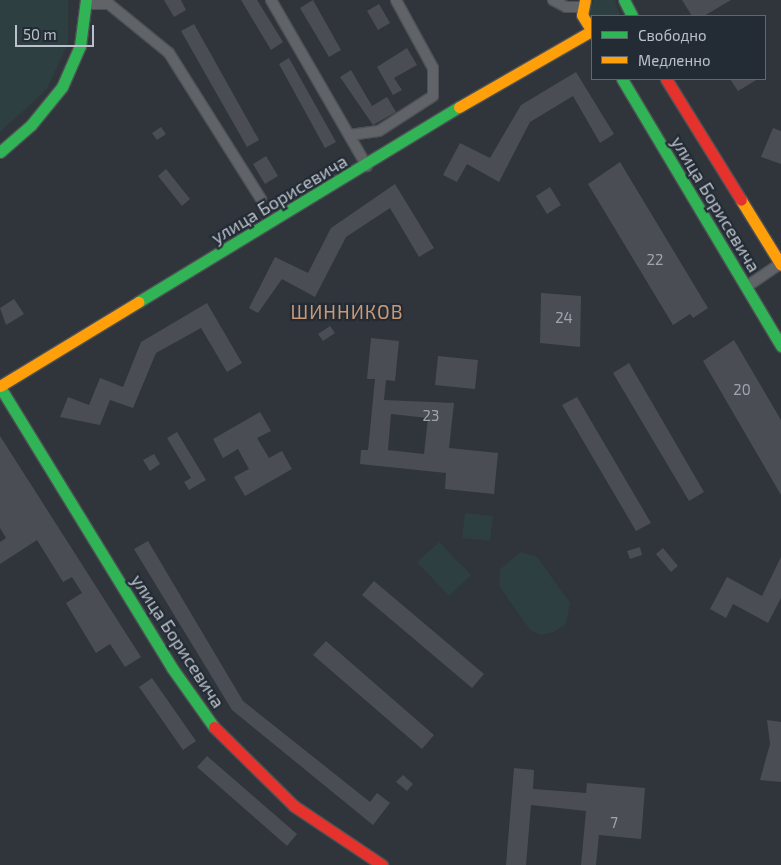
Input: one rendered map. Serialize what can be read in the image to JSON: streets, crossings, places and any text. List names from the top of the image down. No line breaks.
{"streets":{"street":["улица Борисевича"]},"districts":["ШИННИКОВ"],"house_numbers":["22","24","20","23","7"],"legend":["Свободно","Медленно"],"scale_bar":"50 m"}
